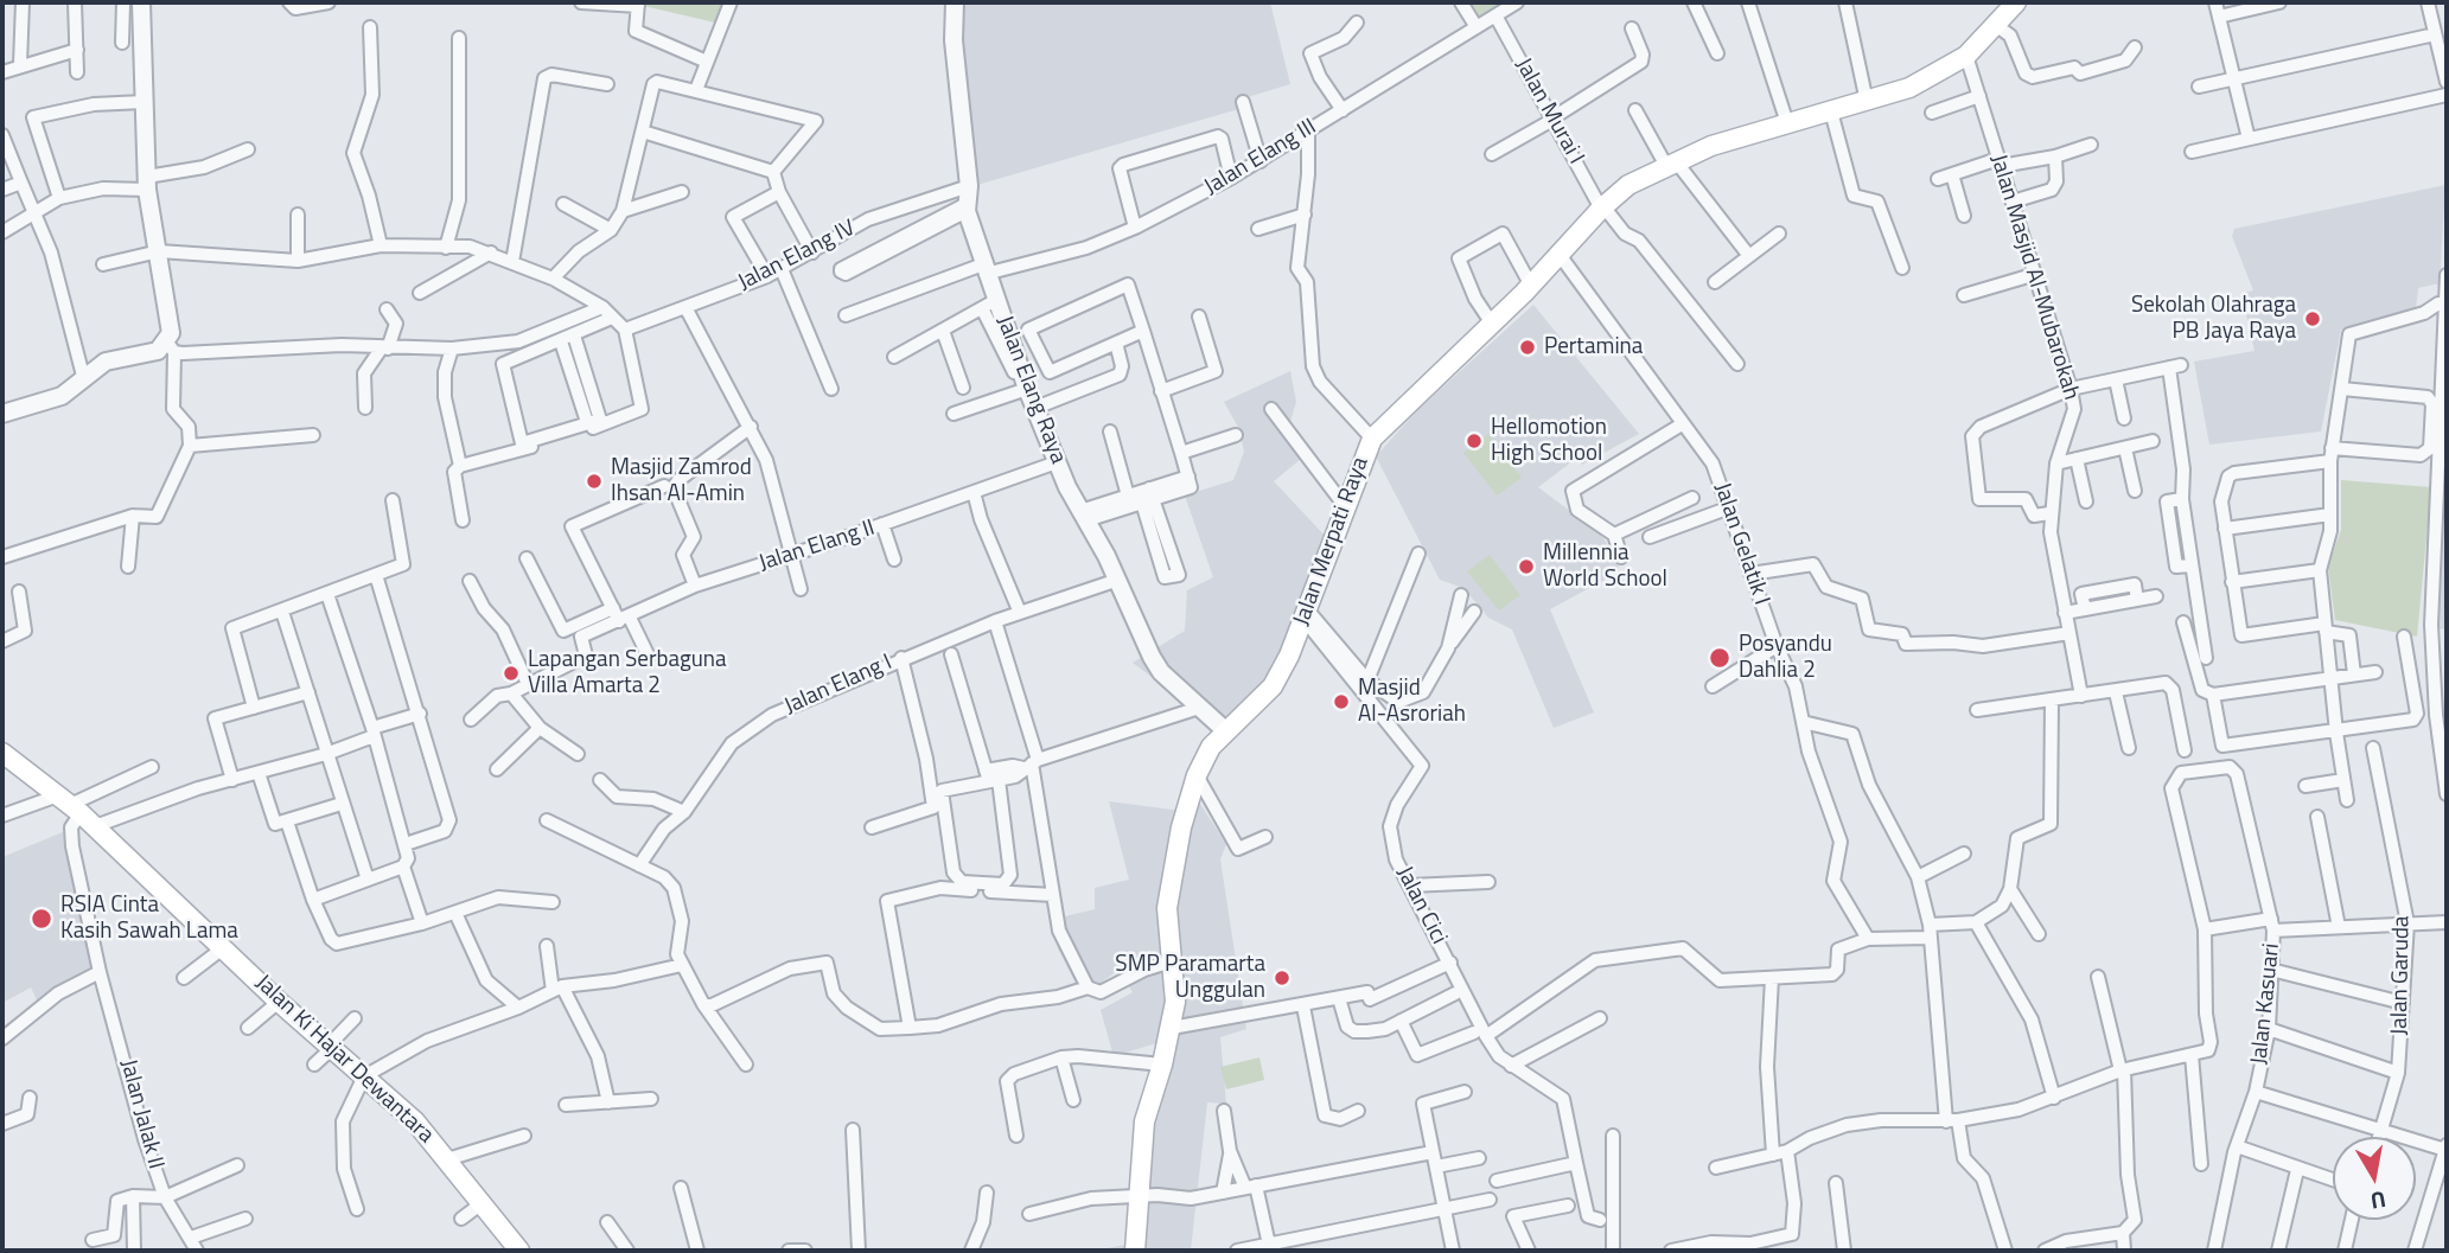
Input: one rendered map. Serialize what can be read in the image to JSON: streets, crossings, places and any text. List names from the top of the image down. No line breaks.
{"streets":{"main road":["Jalan Merpati Raya","Jalan Ki Hajar Dewantara"],"street":["Jalan Murai I","Jalan Elang III","Jalan Elang IV","Jalan Masjid Al-Mubarokah","Jalan Elang Raya","Jalan Gelatik I","Jalan Elang II","Jalan Elang I","Jalan Cici","Jalan Garuda","Jalan Kasuari","Jalan Jalak II"]},"crossings":[["Jalan Murai I","Jalan Elang III"],["Jalan Murai I","Jalan Merpati Raya"],["Jalan Elang III","Jalan Elang Raya"],["Jalan Elang IV","Jalan Elang Raya"],["Jalan Masjid Al-Mubarokah","Jalan Merpati Raya"],["Jalan Elang Raya","Jalan Merpati Raya"],["Jalan Elang Raya","Jalan Elang II"],["Jalan Elang Raya","Jalan Elang I"],["Jalan Merpati Raya","Jalan Gelatik I"],["Jalan Merpati Raya","Jalan Cici"],["Jalan Ki Hajar Dewantara","Jalan Jalak II"]],"places":["Sekolah Olahraga PB Jaya Raya","Pertamina","Hellomotion High School","Masjid Zamrod Ihsan Al-Amin","Millennia World School","Posyandu Dahlia 2","Lapangan Serbaguna Villa Amarta 2","Masjid Al-Asroriah","RSIA Cinta Kasih Sawah Lama","SMP Paramarta Unggulan"],"north":"bottom"}
